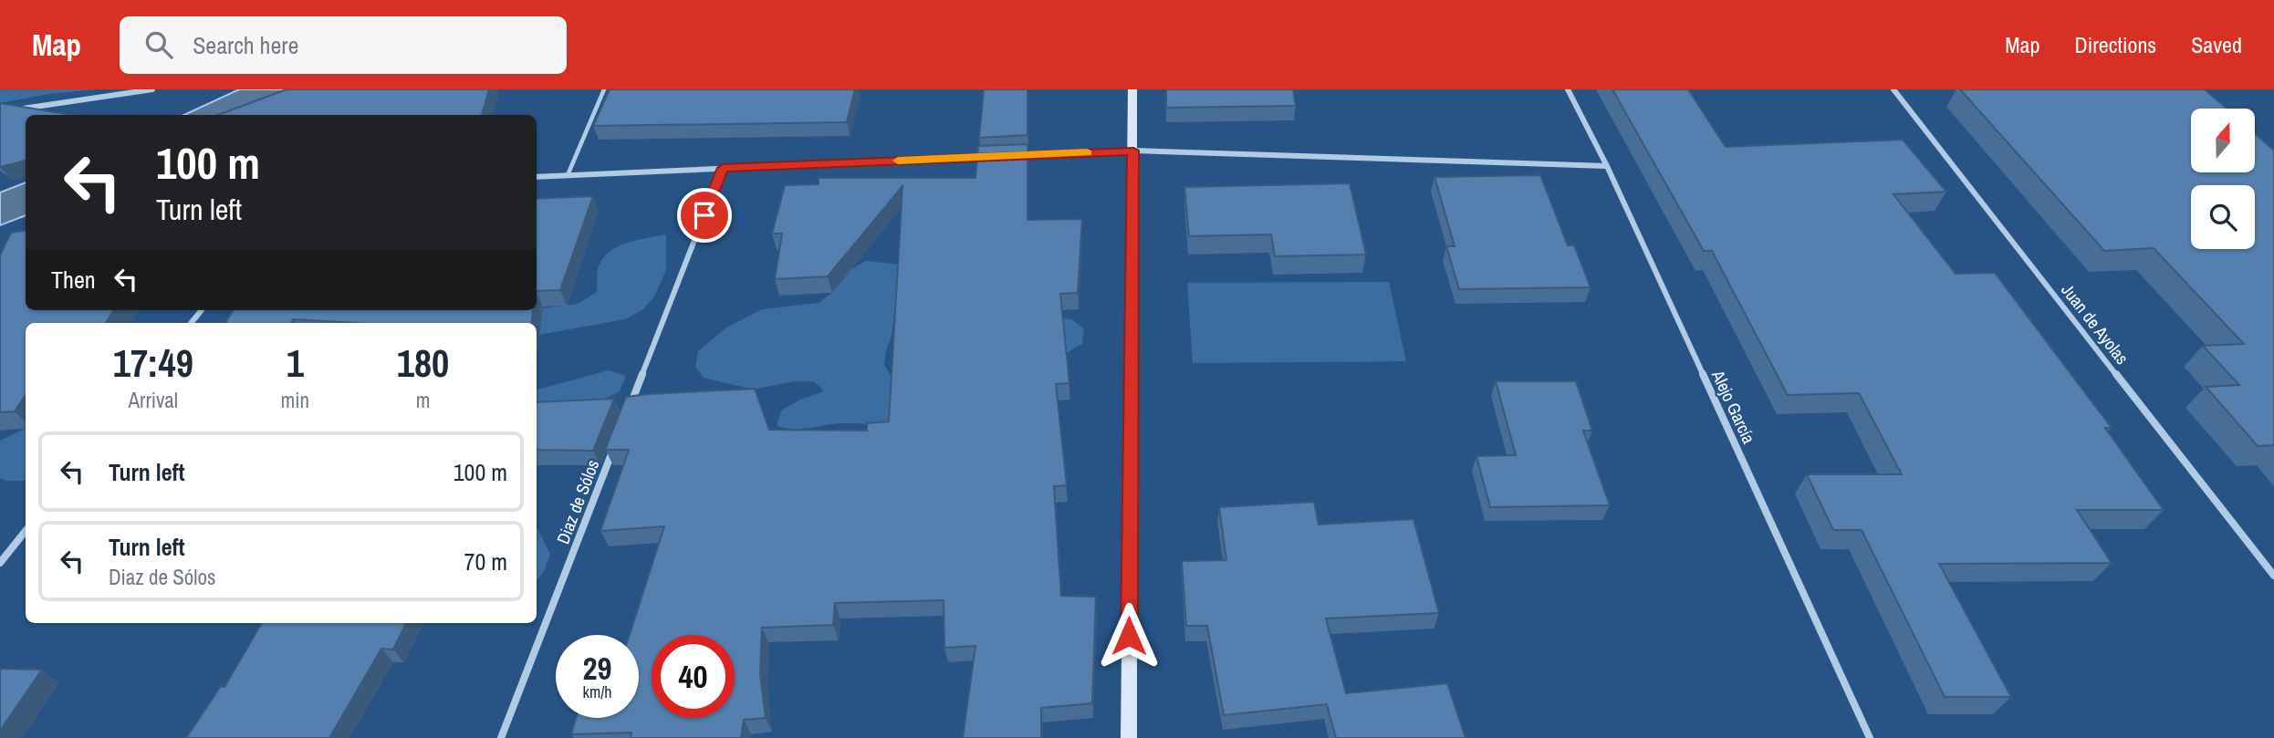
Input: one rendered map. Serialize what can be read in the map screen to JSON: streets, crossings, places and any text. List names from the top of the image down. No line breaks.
{"streets":{"street":["Juan de Ayolas","Alejo García","Diaz de Sólos"]},"north":"top","page":{"header":"Map","search":"Search here","nav":["Map","Directions","Saved"],"turn":["100 m","Turn left"],"then":"Then","eta":["17:49","Arrival","1","min","180","m"],"list":[{"name":"Turn left","value":"100 m"},{"name":"Turn left","note":"Diaz de Sólos","value":"70 m"}],"speed":"29 km/h","limit":"40"}}
